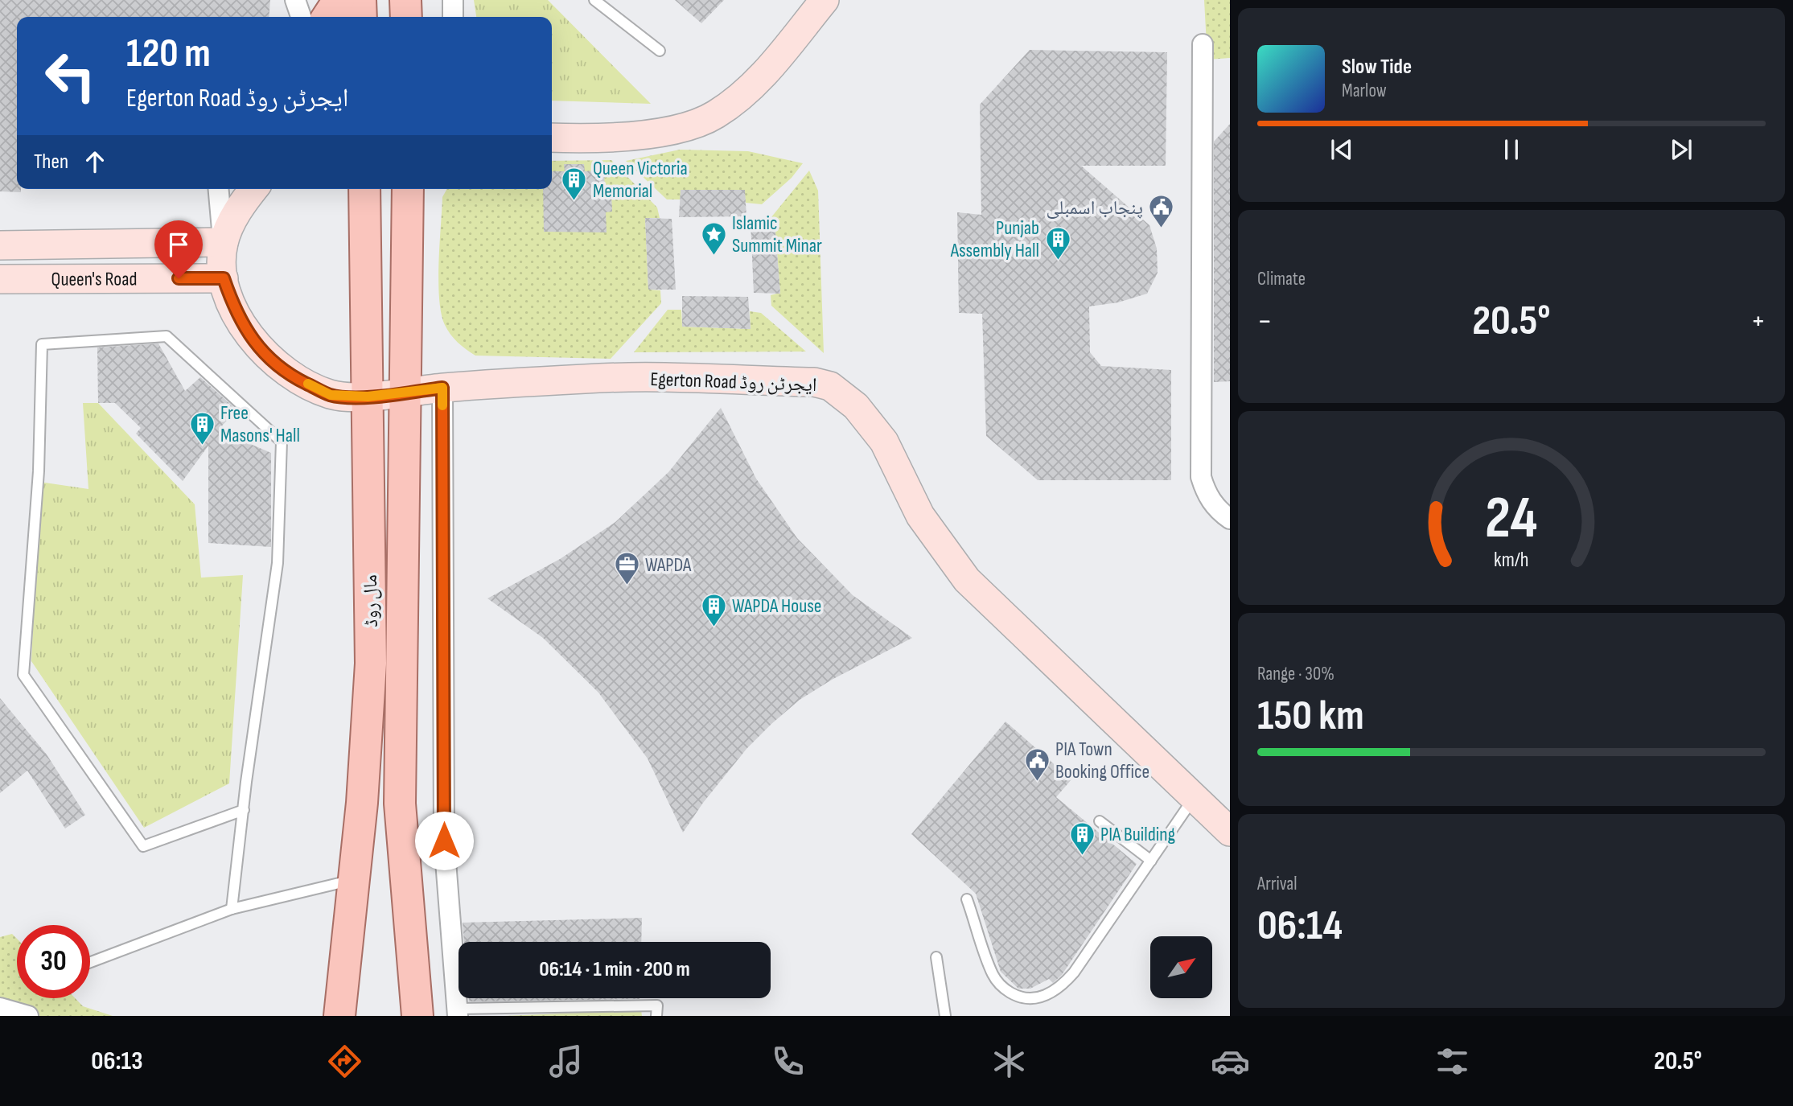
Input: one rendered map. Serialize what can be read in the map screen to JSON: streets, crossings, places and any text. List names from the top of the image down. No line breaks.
{"streets":{"main road":["مال روڈ"],"street":["Queen's Road","Egerton Road ایجرٹن روڈ"]},"crossings":[["Queen's Road","Egerton Road ایجرٹن روڈ"],["Egerton Road ایجرٹن روڈ","مال روڈ"]],"places":{"building":["Queen Victoria Memorial","Punjab Assembly Hall","Free Masons' Hall","WAPDA House","PIA Building"],"public building":["پنجاب اسمبلی","PIA Town Booking Office"],"place":["Islamic Summit Minar"],"office":["WAPDA"]},"north":"top right","page":{"turn":["120 m","Egerton Road ایجرٹن روڈ"],"song":["Slow Tide","Marlow"],"then":"Then","tile":["Climate",["Range · 30%","150 km"],["Arrival","06:14"]],"heat":["−","20.5°","+"],"limit":"30","trip":"06:14 · 1 min · 200 m","tabs":["06:13","20.5°"],"gauge":["24","km/h"]}}
